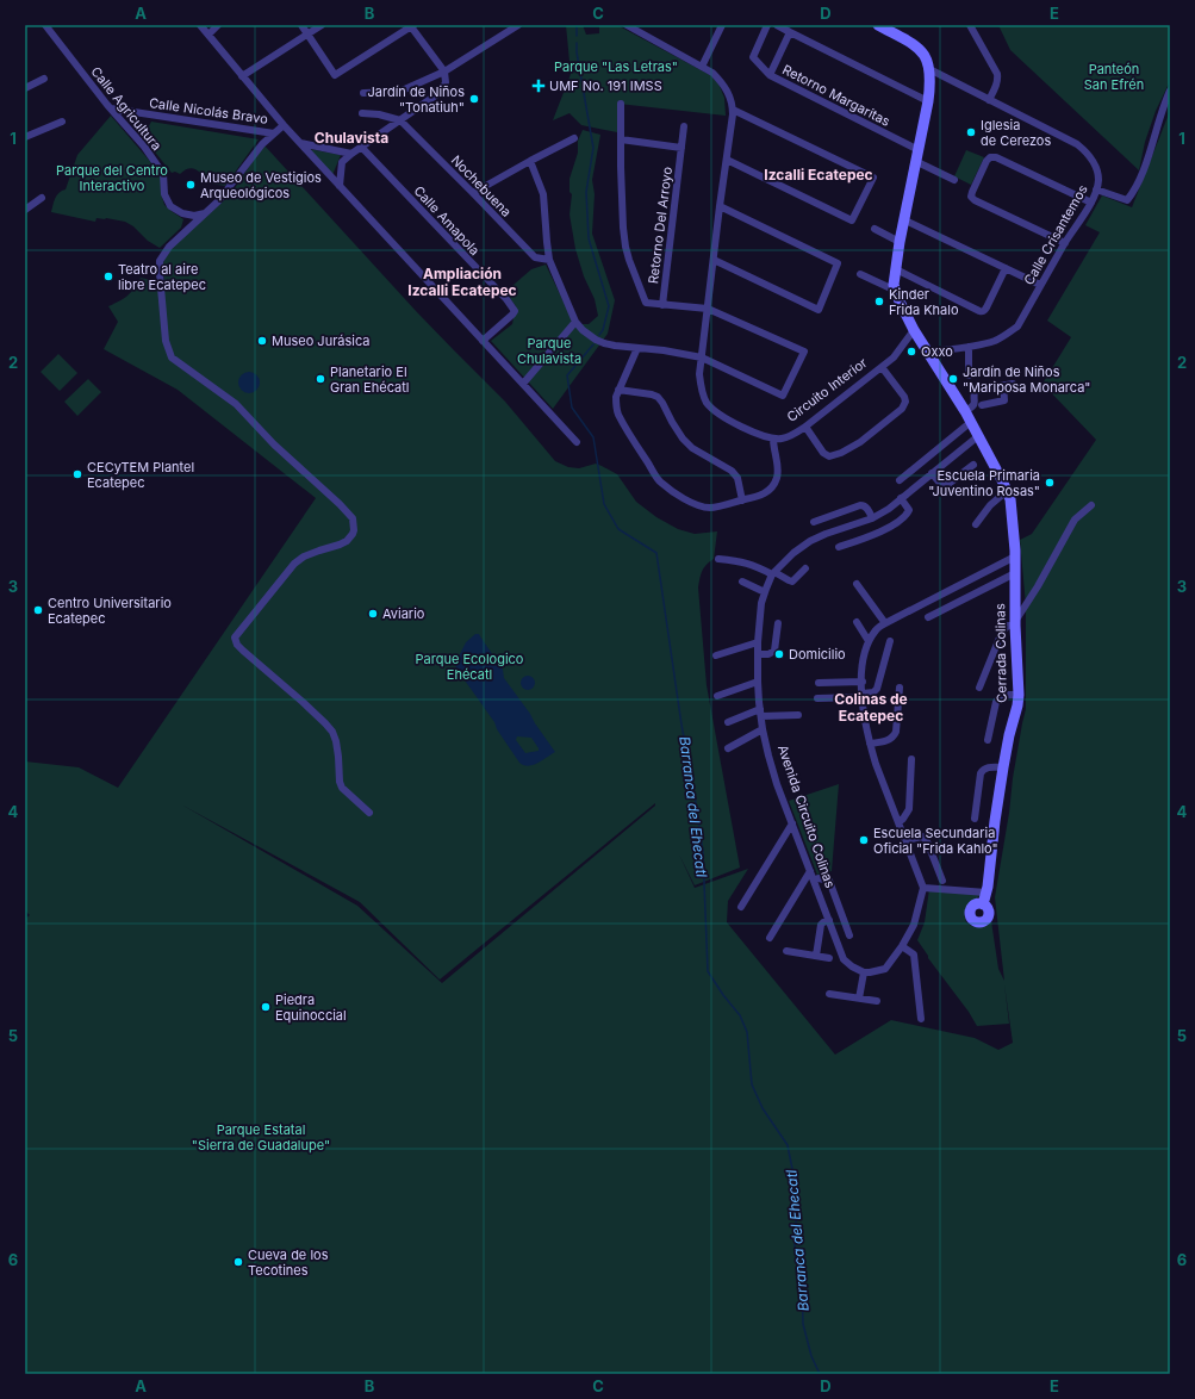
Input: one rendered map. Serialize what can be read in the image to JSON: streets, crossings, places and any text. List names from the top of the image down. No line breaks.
{"streets":{"main road":["Cerrada Colinas"],"street":["Retorno Margaritas","Calle Agricultura","Calle Nicolás Bravo","Nochebuena","Calle Amapola","Retorno Del Arroyo","Calle Crisantemos","Circuito Interior","Avenida Circuito Colinas"]},"crossings":[["Calle Agricultura","Calle Nicolás Bravo"],["Cerrada Colinas","Avenida Circuito Colinas"]],"districts":["Chulavista","Izcalli Ecatepec","Ampliación Izcalli Ecatepec","Colinas de Ecatepec"],"water":["Barranca del Ehecatl"],"parks":["Parque \"Las Letras\"","Panteón San Efrén","Parque del Centro Interactivo","Parque Chulavista","Parque Ecologico Ehécatl","Parque Estatal \"Sierra de Guadalupe\""],"places":{"health":["UMF No. 191 IMSS"],"other":["Jardín de Niños \"Tonatiuh\"","Iglesia de Cerezos","Museo de Vestigios Arqueológicos","Teatro al aire libre Ecatepec","Kinder Frida Khalo","Museo Jurásica","Oxxo","Planetario El Gran Ehécatl","Jardín de Niños \"Mariposa Monarca\"","CECyTEM Plantel Ecatepec","Escuela Primaria \"Juventino Rosas\"","Centro Universitario Ecatepec","Aviario","Domicilio","Escuela Secundaria Oficial \"Frida Kahlo\"","Piedra Equinoccial","Cueva de los Tecotines"]},"grid":{"columns":["A","B","C","D","E"],"rows":["1","2","3","4","5","6"]}}
